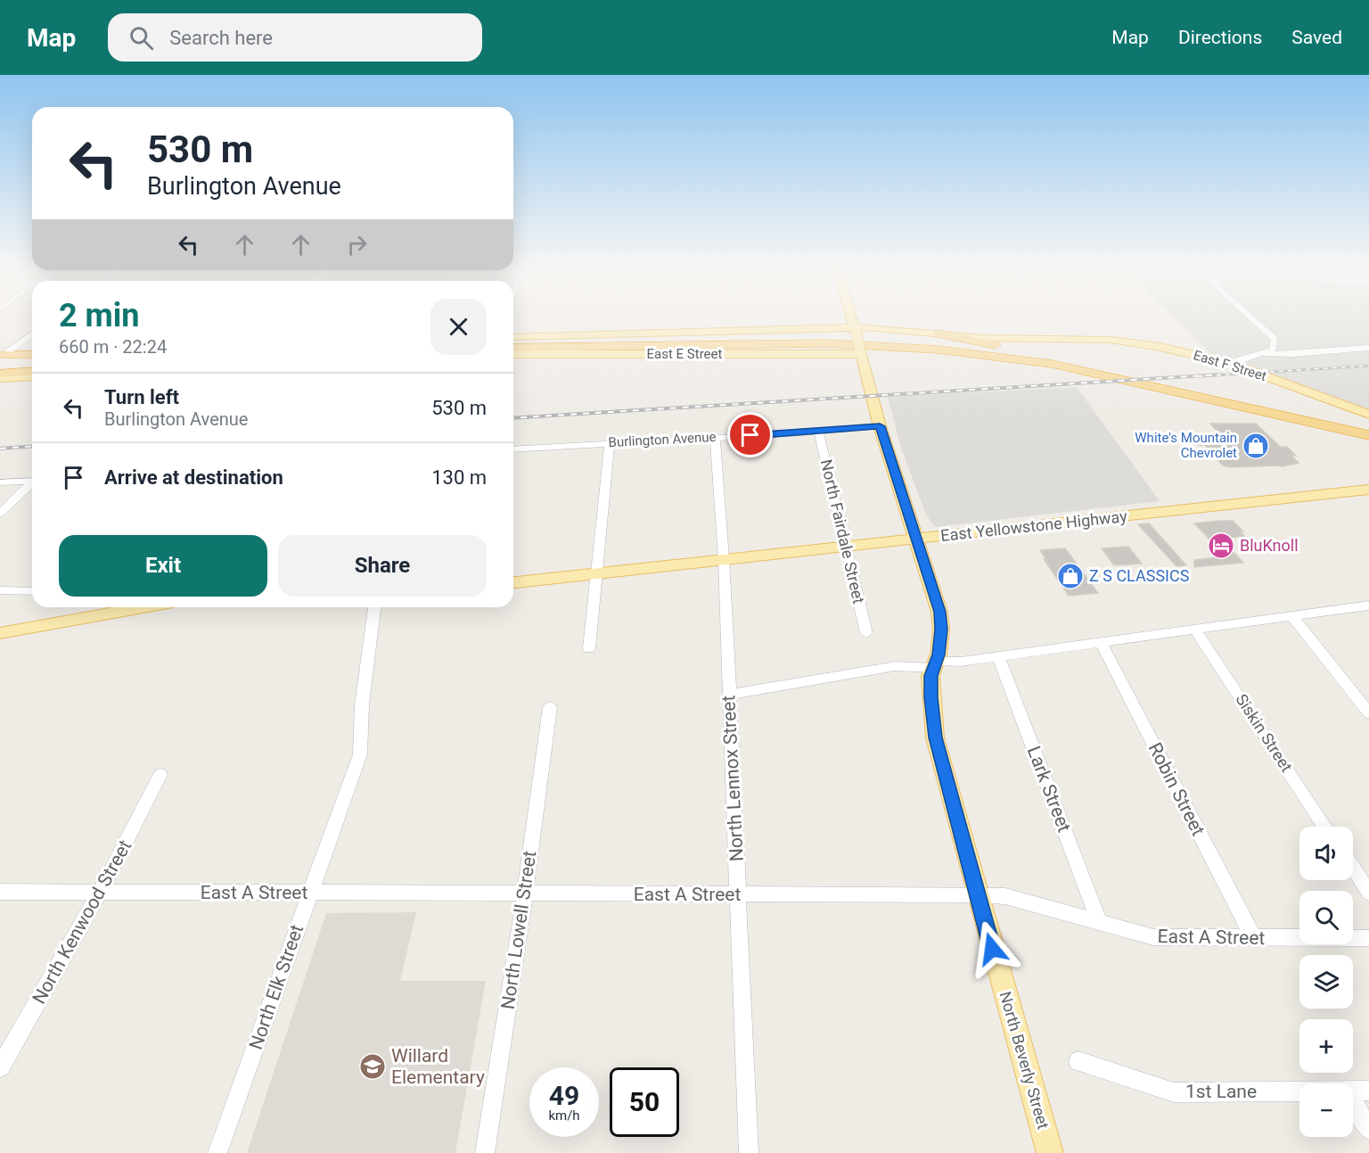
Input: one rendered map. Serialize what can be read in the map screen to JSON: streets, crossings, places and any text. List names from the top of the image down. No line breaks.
{"streets":{"main road":["East E Street","East F Street","East Yellowstone Highway","North Beverly Street"],"street":["Burlington Avenue","North Fairdale Street","Siskin Street","North Lennox Street","Lark Street","Robin Street","East A Street","North Kenwood Street","North Lowell Street","North Elk Street","1st Lane"]},"crossings":[["East E Street","North Beverly Street"],["East F Street","North Beverly Street"],["Burlington Avenue","North Fairdale Street"],["Burlington Avenue","North Lennox Street"],["Burlington Avenue","North Beverly Street"],["East Yellowstone Highway","North Fairdale Street"],["East Yellowstone Highway","North Lennox Street"],["East Yellowstone Highway","North Beverly Street"],["North Lennox Street","East A Street"],["Lark Street","East A Street"],["Robin Street","East A Street"],["East A Street","North Kenwood Street"],["East A Street","North Lowell Street"],["East A Street","North Elk Street"],["East A Street","North Beverly Street"]],"places":{"shop":["White's Mountain Chevrolet","Z S CLASSICS"],"hotel":["BluKnoll"],"school or university":["Willard Elementary"]},"page":{"header":"Map","search":"Search here","nav":["Map","Directions","Saved"],"turn":["530 m","Burlington Avenue"],"heading":["2 min","660 m · 22:24"],"list":[{"name":"Turn left","note":"Burlington Avenue","value":"530 m"},{"name":"Arrive at destination","value":"130 m"}],"buttons":["Exit","Share"],"map_buttons":["+","−"],"speed":"49 km/h","limit":"50"}}
